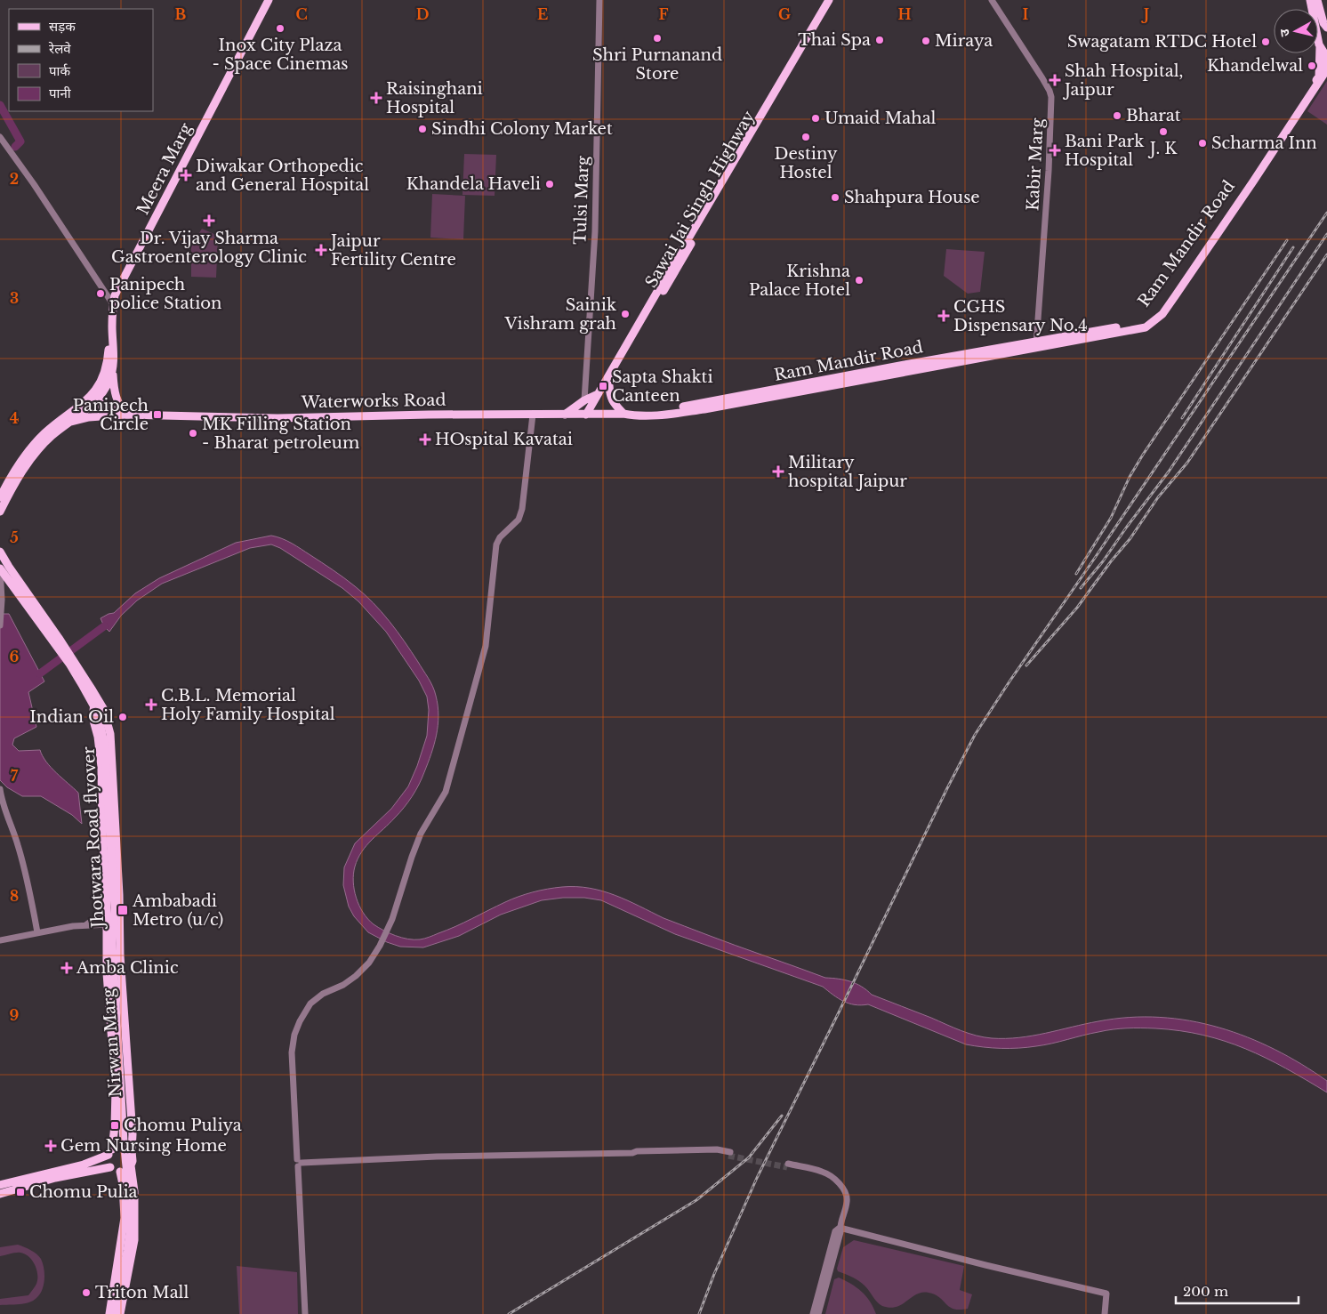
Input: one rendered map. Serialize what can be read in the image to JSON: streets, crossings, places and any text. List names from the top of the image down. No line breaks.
{"streets":{"main road":["Meera Marg","Sawai Jai Singh Highway","Ram Mandir Road","Waterworks Road","Jhotwara Road flyover","Nirwan Marg"],"street":["Kabir Marg","Tulsi Marg"]},"crossings":[["Kabir Marg","Waterworks Road"],["Meera Marg","Waterworks Road"],["Sawai Jai Singh Highway","Waterworks Road"],["Ram Mandir Road","Waterworks Road"],["Jhotwara Road flyover","Nirwan Marg"]],"places":{"other":["Inox City Plaza - Space Cinemas","Shri Purnanand Store","Thai Spa","Miraya","Swagatam RTDC Hotel","Khandelwal","Bharat","Umaid Mahal","Sindhi Colony Market","J. K","Destiny Hostel","Scharma Inn","Khandela Haveli","Shahpura House","Krishna Palace Hotel","Panipech police Station","Sainik Vishram grah","MK Filling Station - Bharat petroleum","Indian Oil","Triton Mall"],"health":["Shah Hospital, Jaipur","Raisinghani Hospital","Bani Park Hospital","Diwakar Orthopedic and General Hospital","Dr. Vijay Sharma Gastroenterology Clinic","Jaipur Fertility Centre","CGHS Dispensary No.4","HOspital Kavatai","Military hospital Jaipur","C.B.L. Memorial Holy Family Hospital","Amba Clinic","Gem Nursing Home"],"transit":["Sapta Shakti Canteen","Panipech Circle","Ambabadi Metro (u/c)","Chomu Puliya","Chomu Pulia"]},"legend":["सड़क","रेलवे","पार्क","पानी"],"scale_bar":"200 m","north":"left","grid":{"columns":["B","C","D","E","F","G","H","I","J"],"rows":["2","3","4","5","6","7","8","9"]}}
